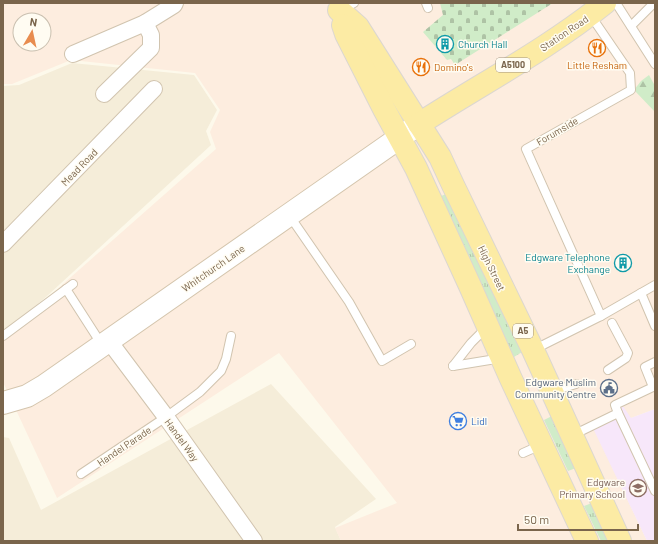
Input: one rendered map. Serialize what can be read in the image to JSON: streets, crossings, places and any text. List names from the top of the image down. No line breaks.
{"streets":{"main road":["Station Road","A5100","Whitchurch Lane","High Street","A5"],"street":["Mead Road","Handel Way"],"lane":["Forumside","Handel Parade"]},"crossings":[["Station Road","Forumside"],["Station Road","Whitchurch Lane"],["Station Road","High Street"],["Whitchurch Lane","High Street"],["Whitchurch Lane","Handel Way"],["Handel Way","Handel Parade"]],"places":{"building":["Church Hall","Edgware Telephone Exchange"],"restaurant":["Little Resham","Domino's"],"public building":["Edgware Muslim Community Centre"],"supermarket":["Lidl"],"school or university":["Edgware Primary School"]},"scale_bar":"50 m","north":"top"}
